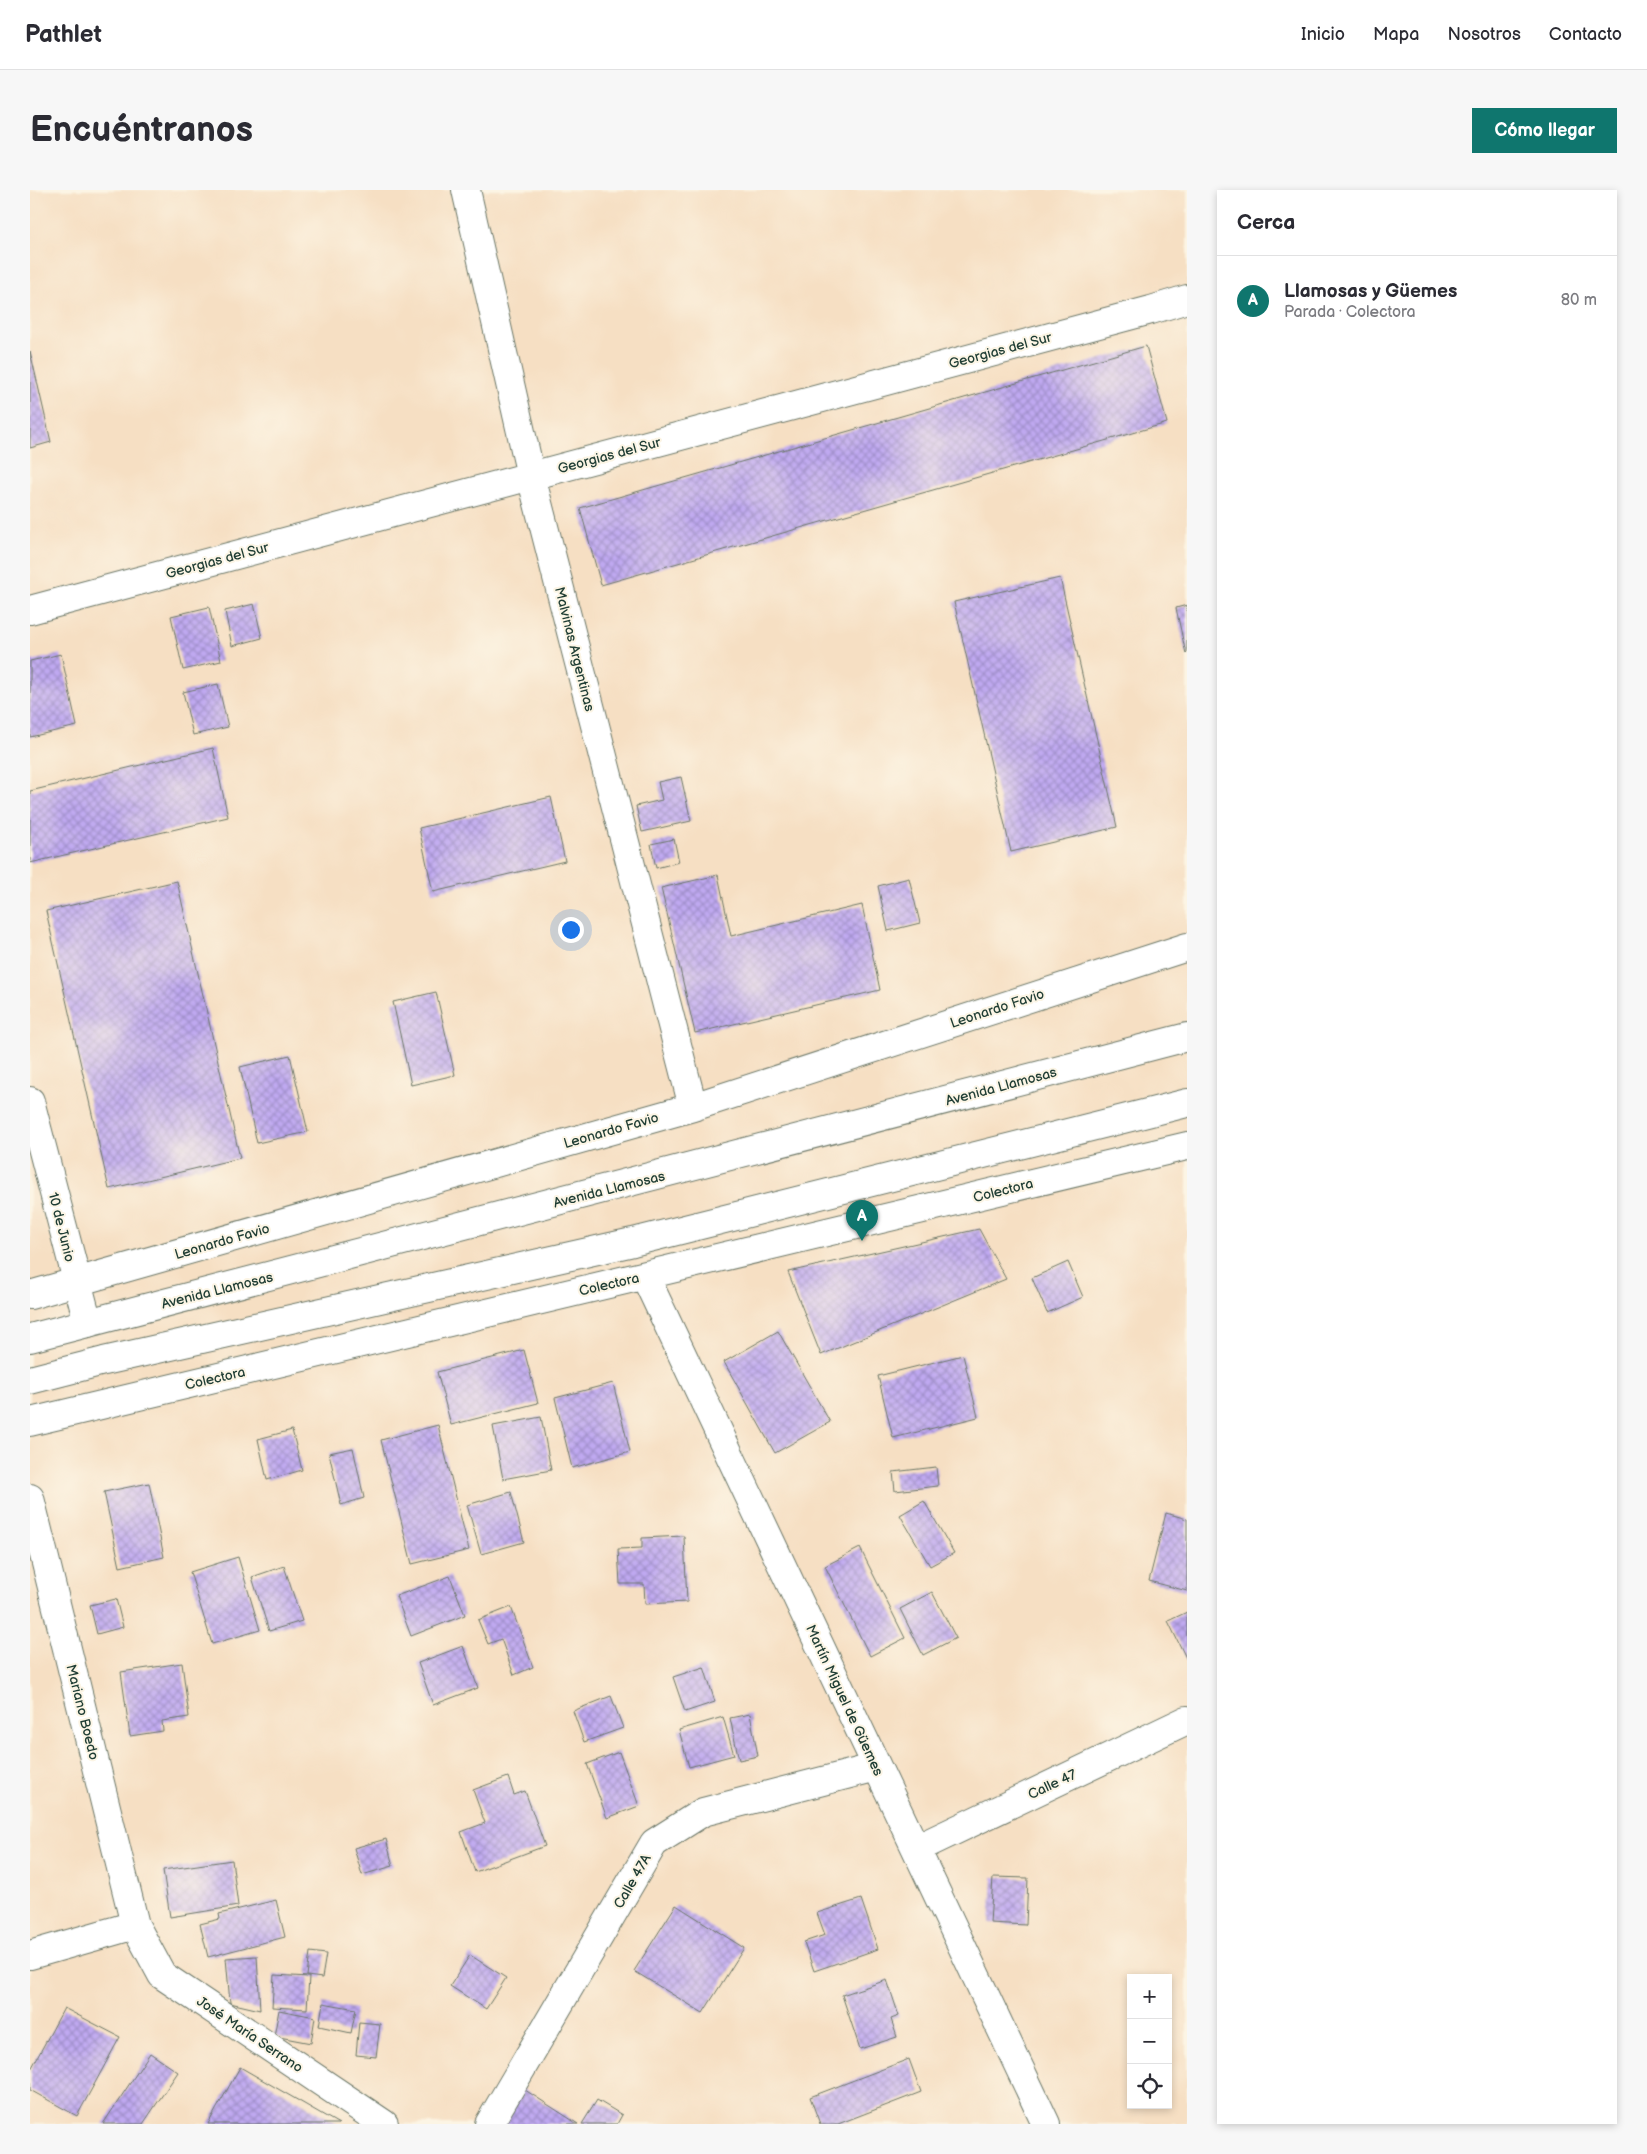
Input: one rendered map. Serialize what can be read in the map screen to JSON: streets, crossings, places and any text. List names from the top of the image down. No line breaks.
{"streets":{"main road":["Georgias del Sur","Malvinas Argentinas","Leonardo Favio","Avenida Llamosas","Colectora","10 de Junio","Martín Miguel de Güemes","Mariano Boedo","Calle 47","Calle 47A","José María Serrano"]},"crossings":[["Georgias del Sur","Malvinas Argentinas"],["Malvinas Argentinas","Leonardo Favio"],["Leonardo Favio","10 de Junio"],["Avenida Llamosas","10 de Junio"],["Colectora","Martín Miguel de Güemes"],["Martín Miguel de Güemes","Calle 47"],["Martín Miguel de Güemes","Calle 47A"],["Mariano Boedo","José María Serrano"]],"page":{"header":"Pathlet","nav":["Inicio","Mapa","Nosotros","Contacto"],"buttons":"Cómo llegar","title":"Encuéntranos","heading":"Cerca","list":[{"mark":"A","name":"Llamosas y Güemes","note":"Parada · Colectora","value":"80 m"}],"pins":"A","map_buttons":["+","−"]}}
